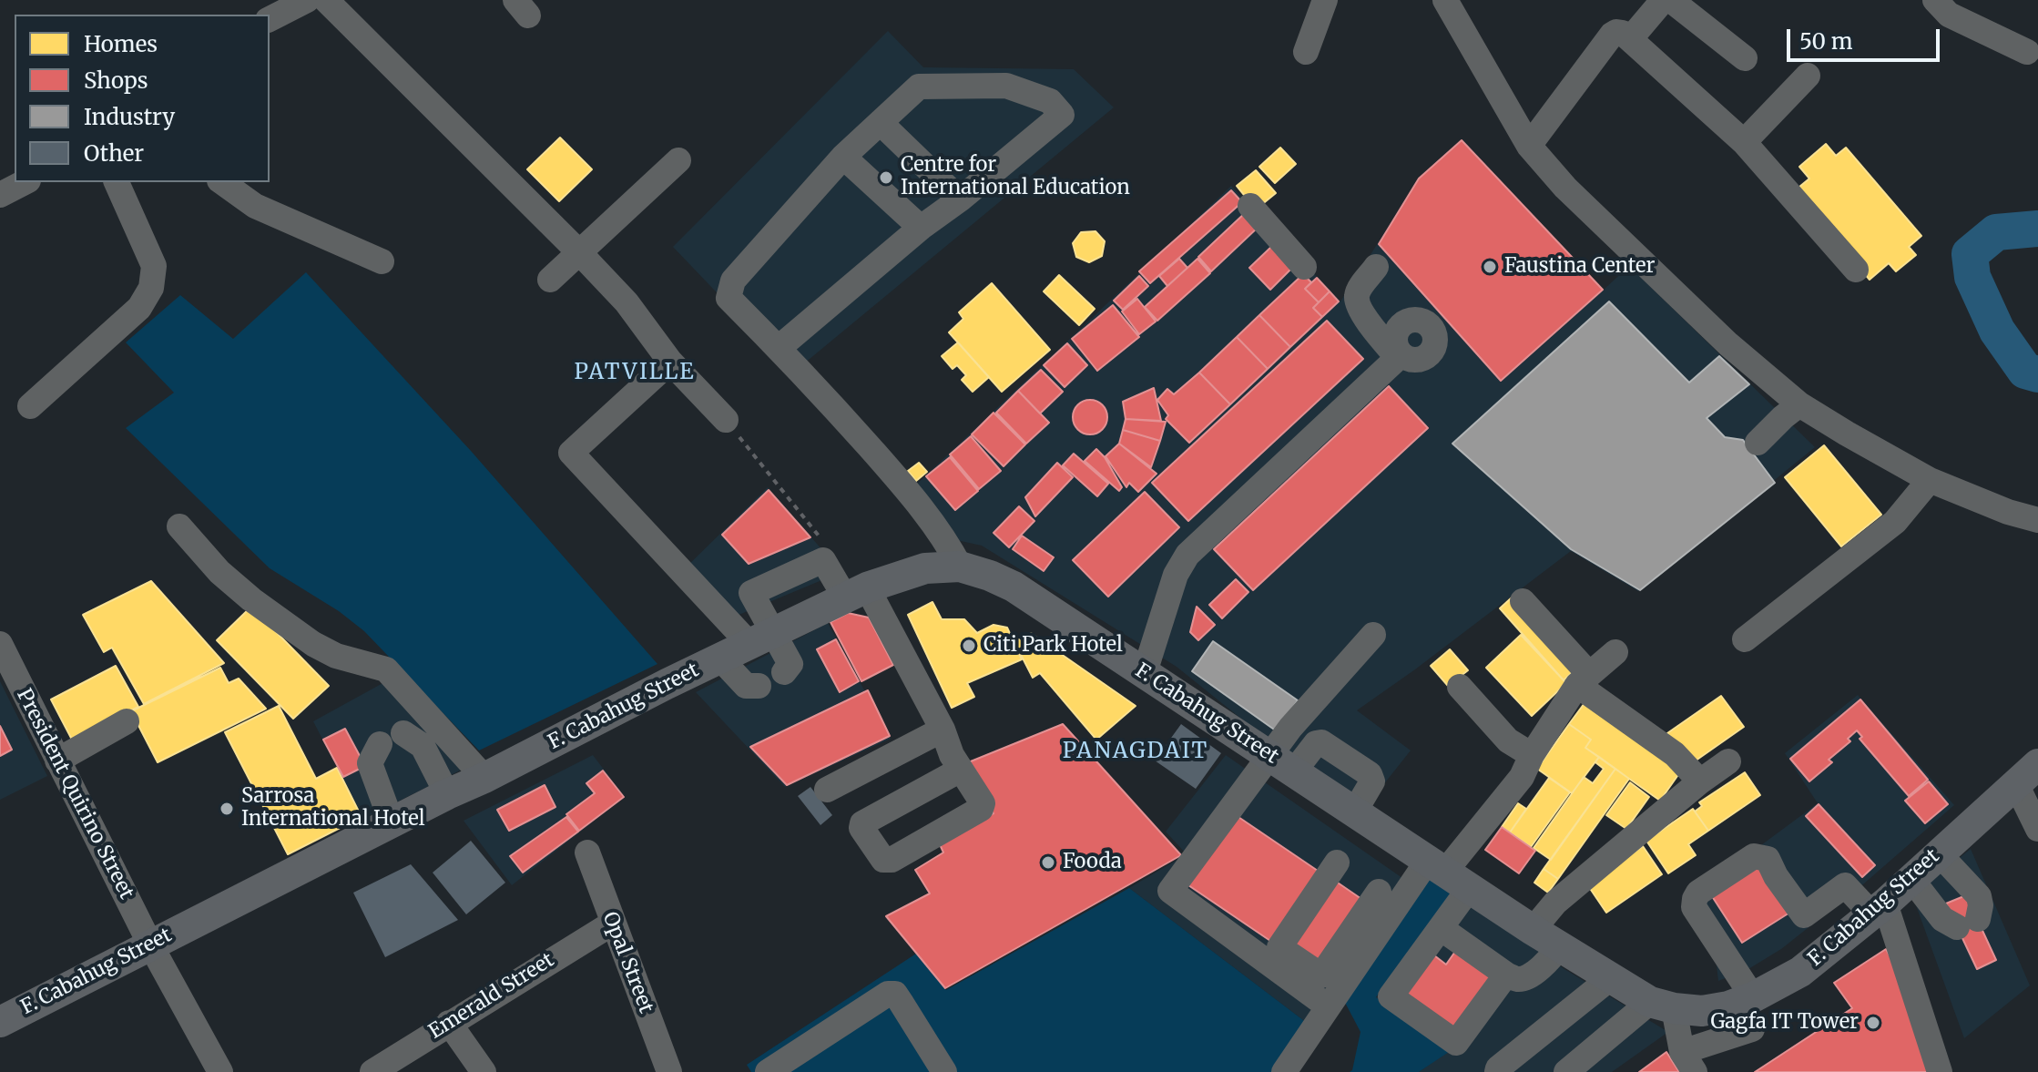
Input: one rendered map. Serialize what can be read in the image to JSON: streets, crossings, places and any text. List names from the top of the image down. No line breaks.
{"streets":{"main road":["F. Cabahug Street"],"street":["President Quirino Street","Opal Street","Emerald Street"]},"crossings":[["F. Cabahug Street","President Quirino Street"],["Opal Street","Emerald Street"]],"districts":["PATVILLE","PANAGDAIT"],"places":["Centre for International Education","Faustina Center","Citi Park Hotel","Sarrosa International Hotel","Fooda","Gagfa IT Tower"],"legend":["Homes","Shops","Industry","Other"],"scale_bar":"50 m"}
